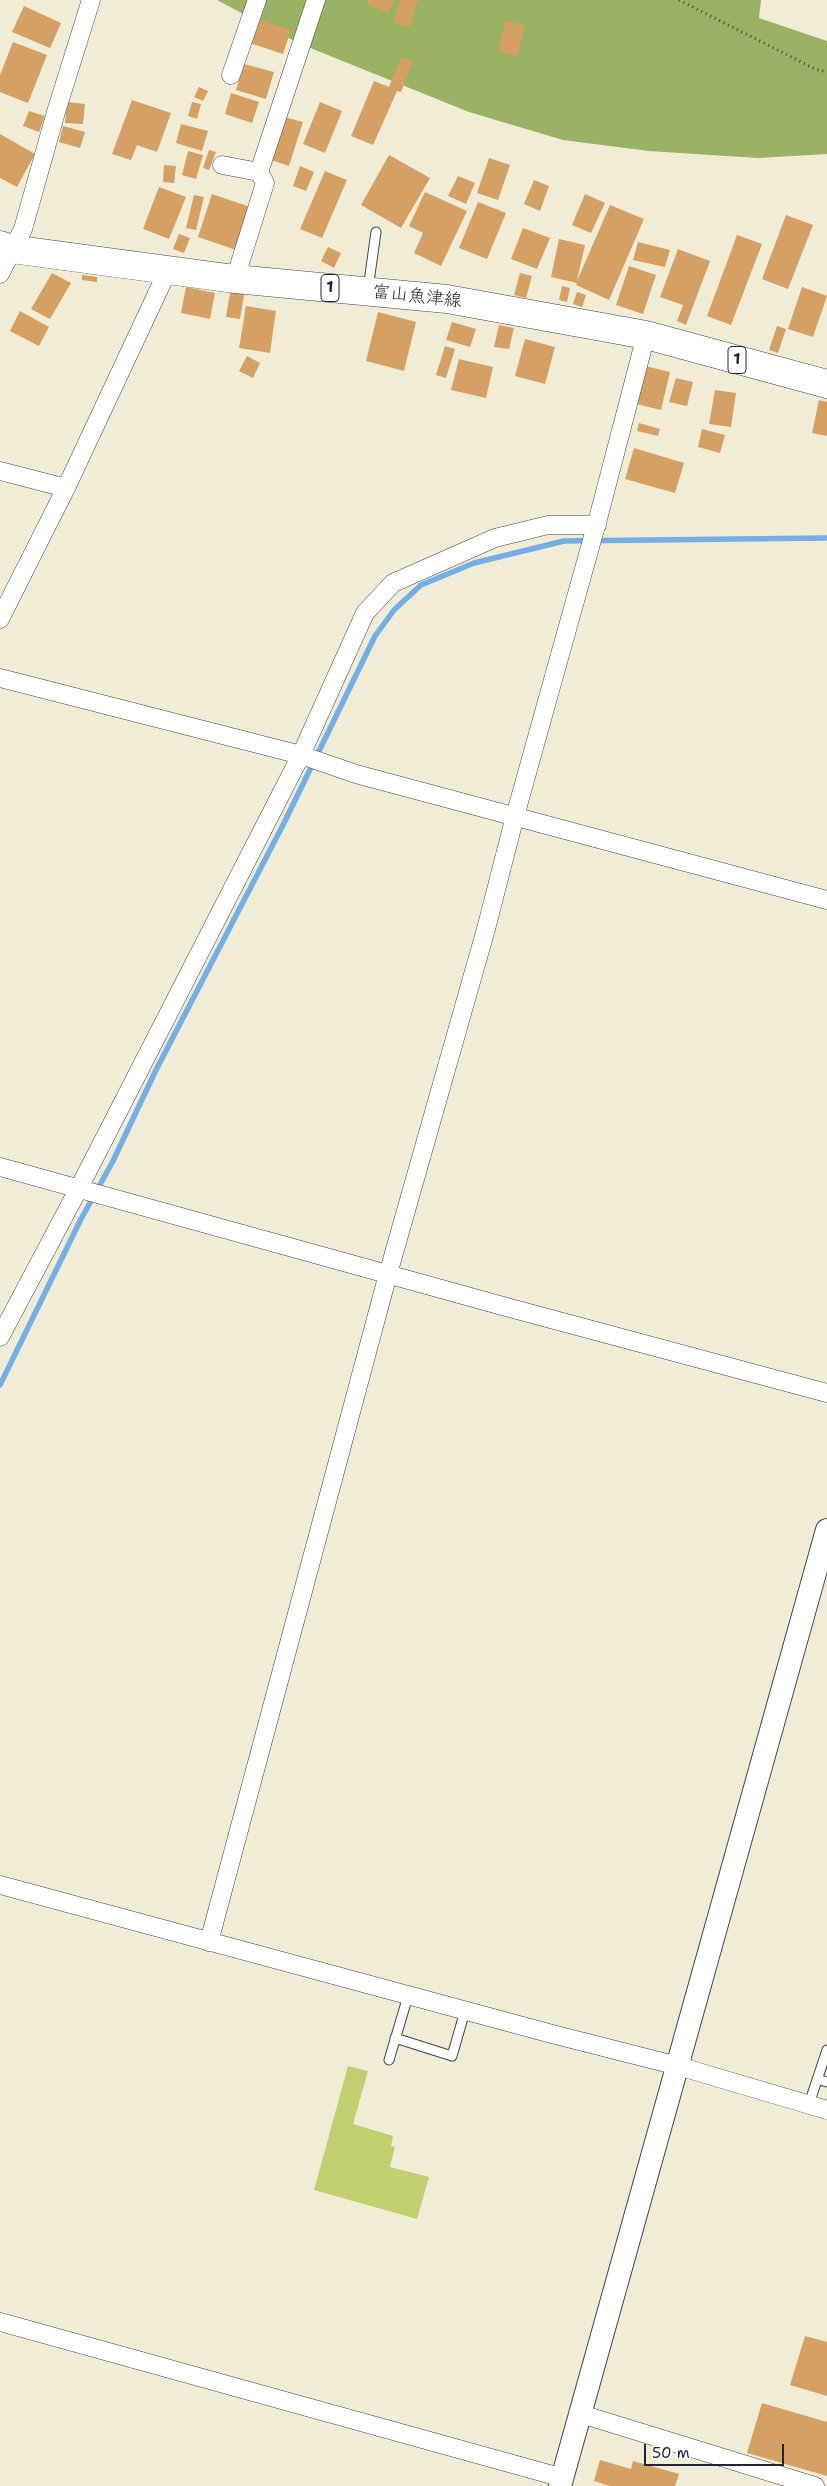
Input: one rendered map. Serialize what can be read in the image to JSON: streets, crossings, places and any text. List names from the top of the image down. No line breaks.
{"streets":{"main road":["1","富山魚津線"]},"scale_bar":"50 m"}
